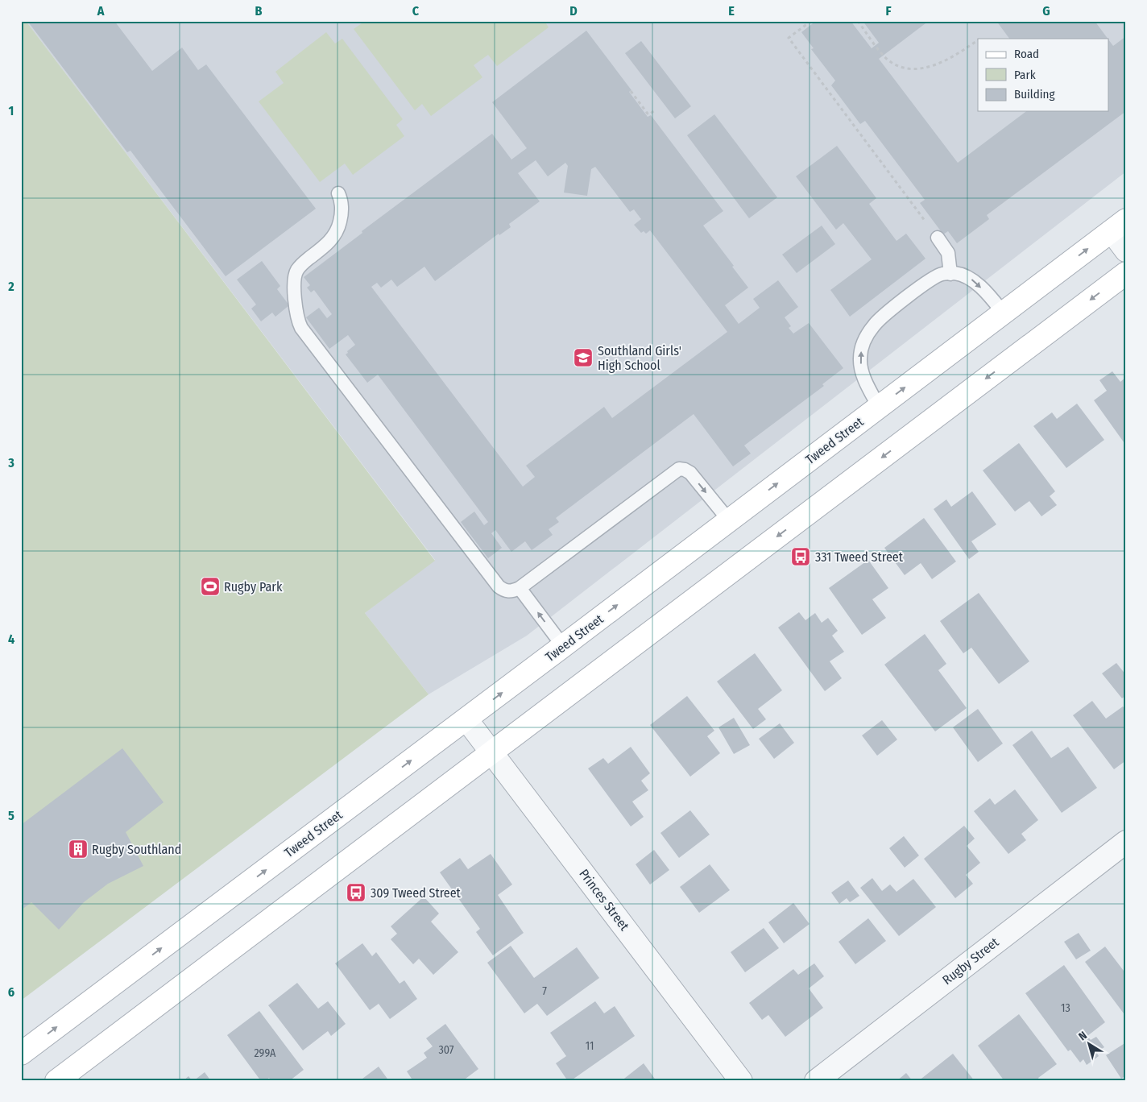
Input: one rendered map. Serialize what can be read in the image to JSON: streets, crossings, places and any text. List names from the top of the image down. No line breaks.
{"streets":{"main road":["Tweed Street"],"street":["Princes Street","Rugby Street"]},"crossings":[["Tweed Street","Princes Street"]],"places":{"school or university":["Southland Girls' High School"],"bus stop":["331 Tweed Street","309 Tweed Street"],"sports":["Rugby Park"],"building":["Rugby Southland"]},"house_numbers":["7","13","11","307","299A"],"legend":["Road","Park","Building"],"north":"top left","grid":{"columns":["A","B","C","D","E","F","G"],"rows":["1","2","3","4","5","6"]}}
